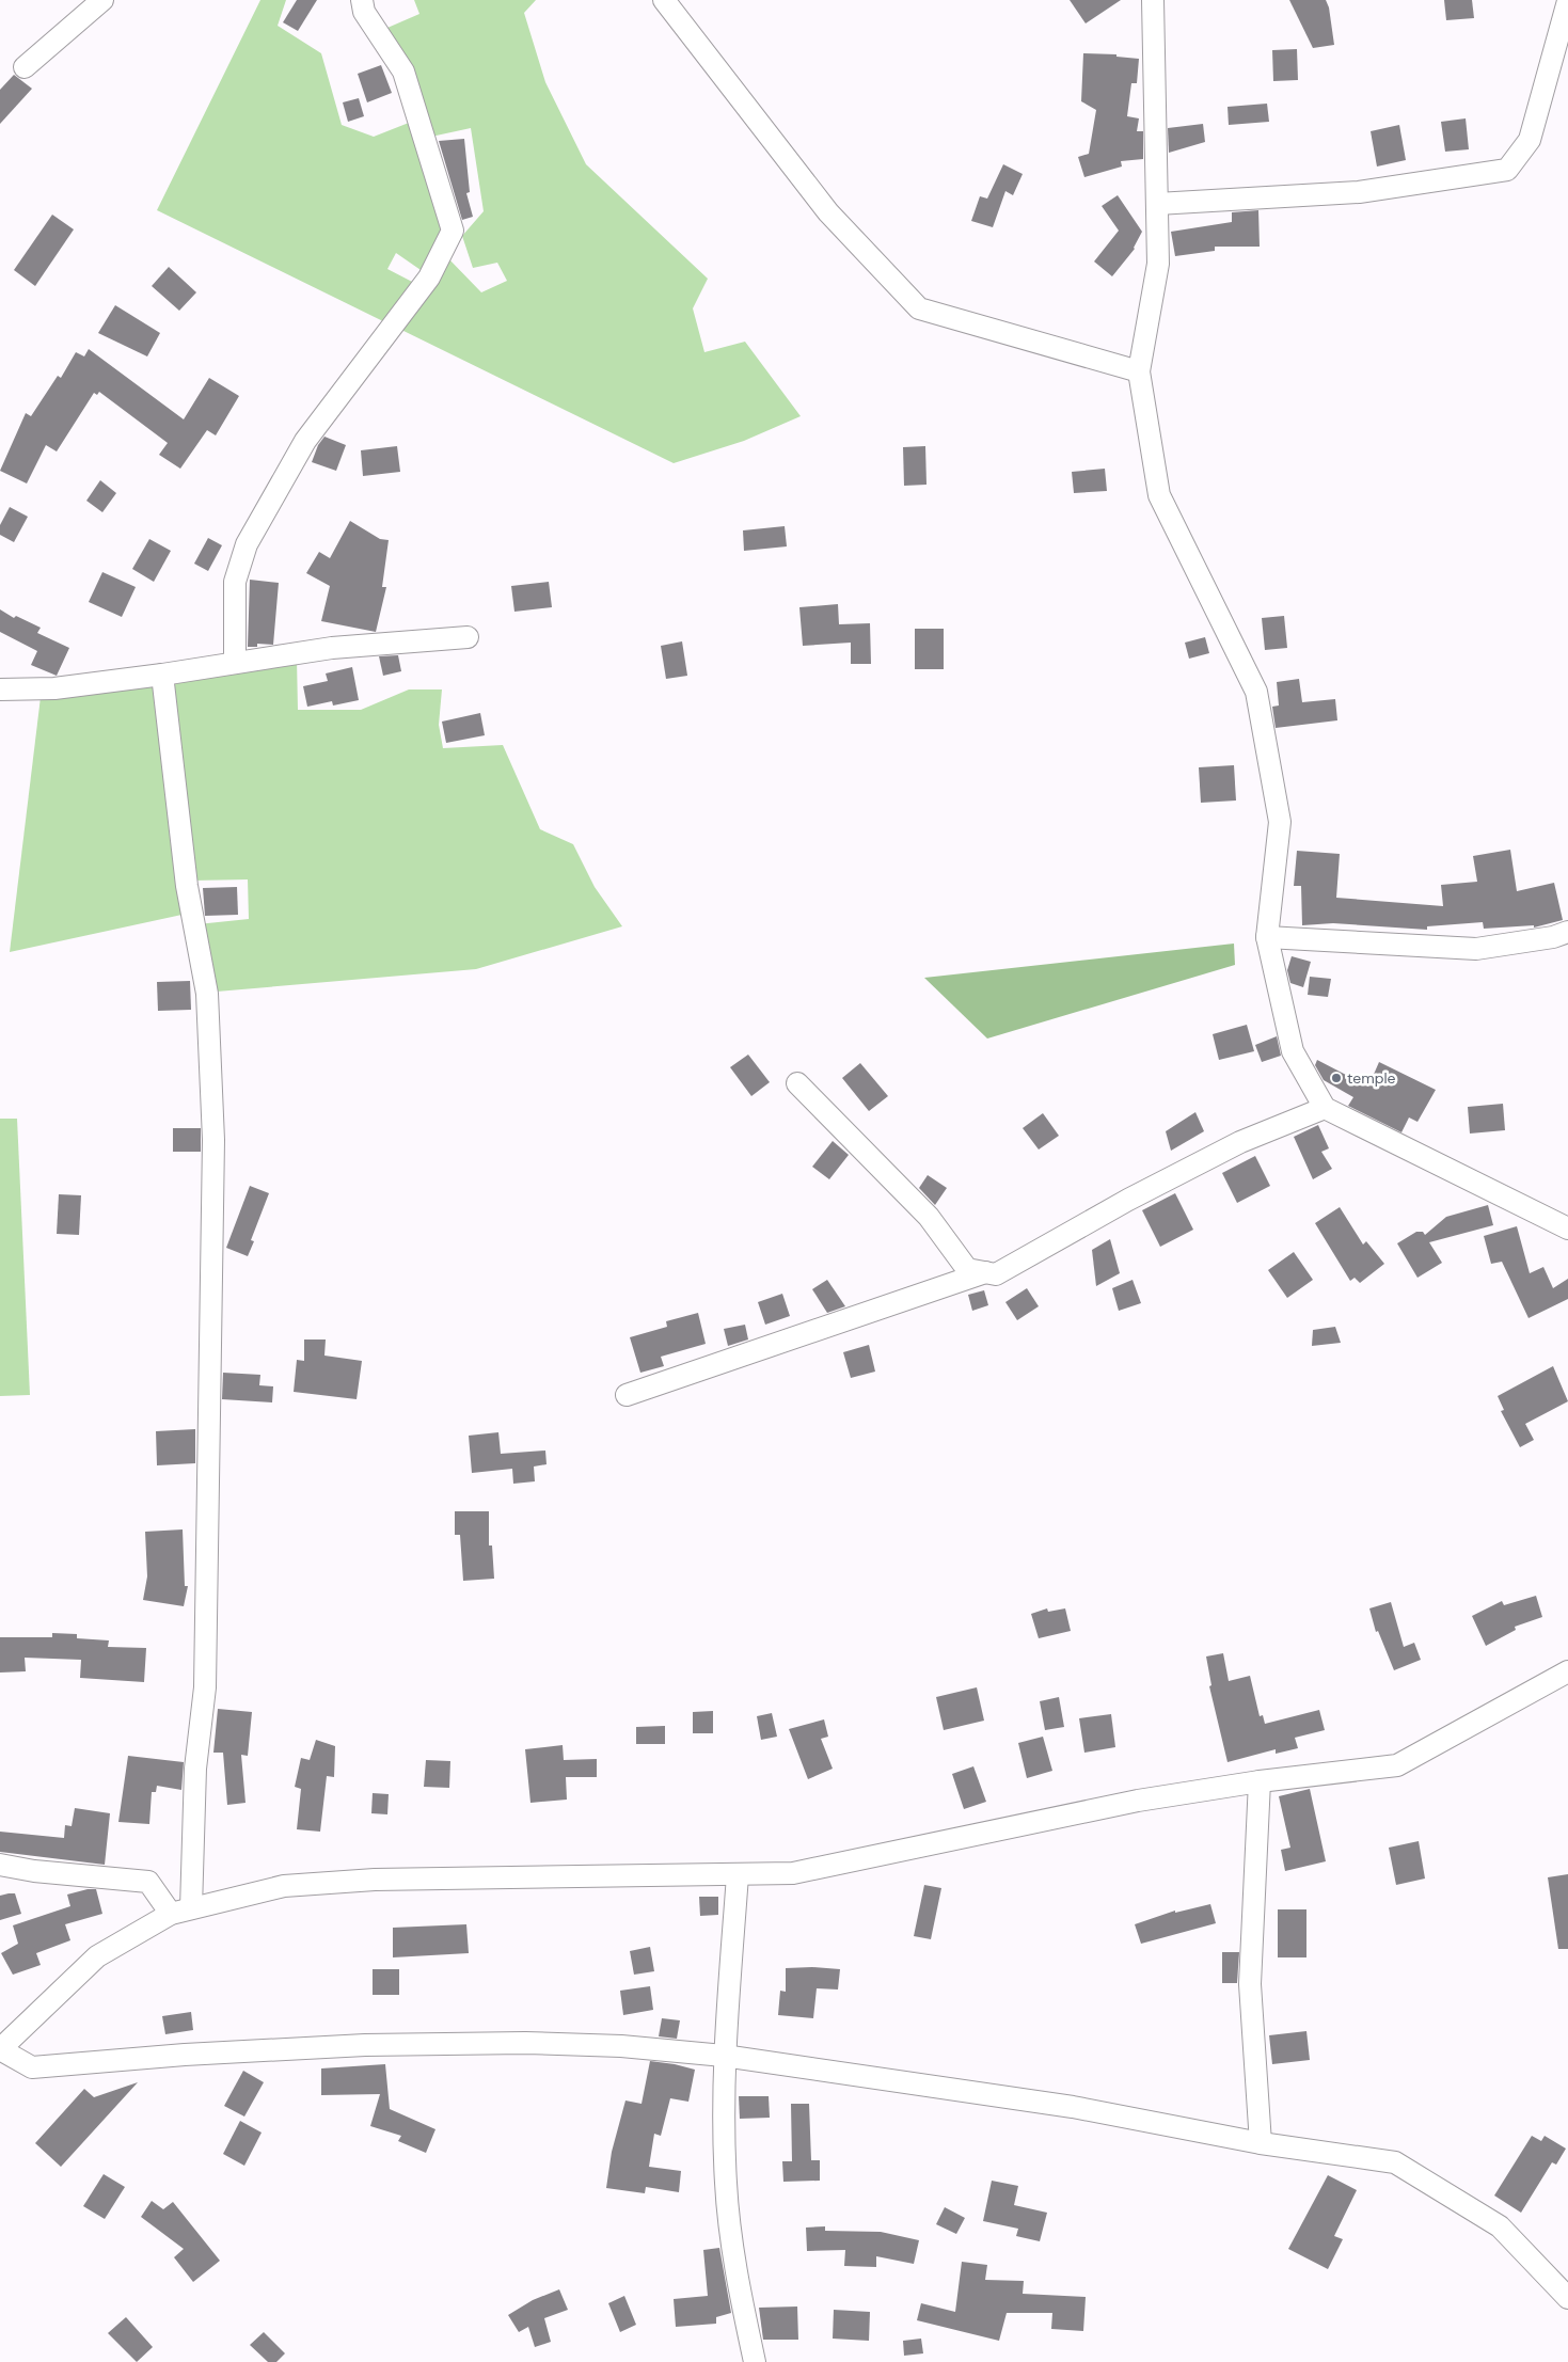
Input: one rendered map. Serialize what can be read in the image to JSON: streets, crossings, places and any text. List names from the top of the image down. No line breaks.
{"places":["temple"]}
